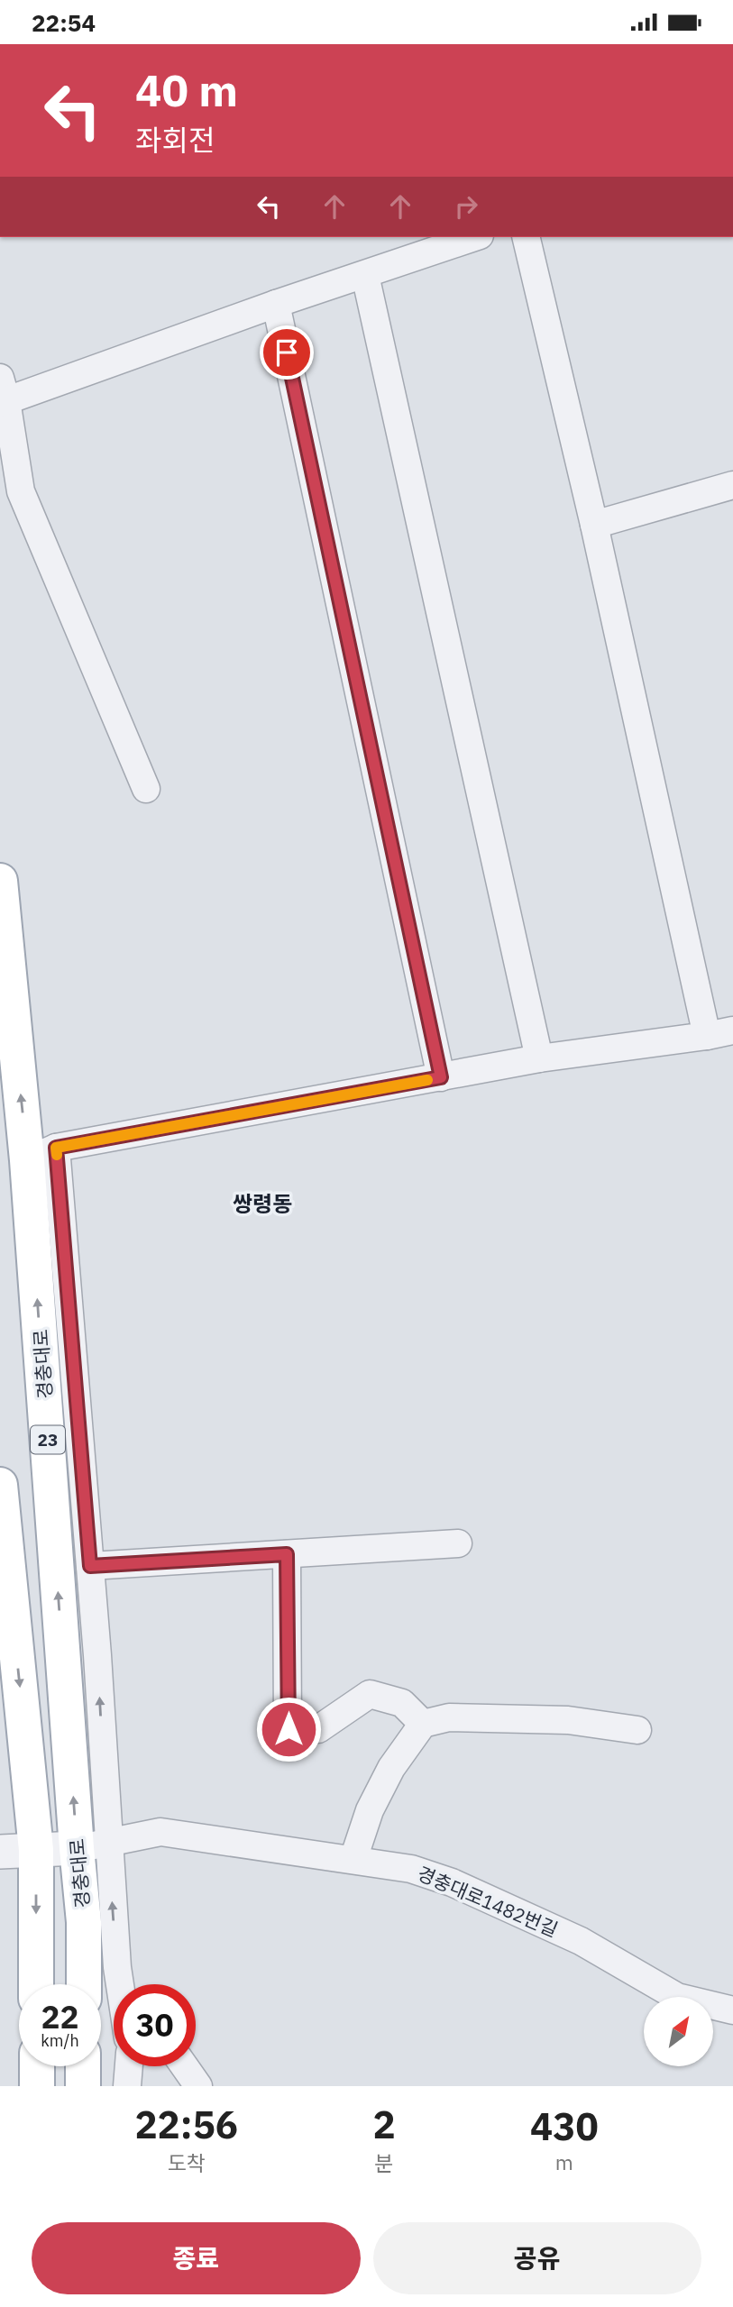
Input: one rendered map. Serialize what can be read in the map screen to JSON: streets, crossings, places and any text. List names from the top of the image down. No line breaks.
{"streets":{"main road":["경충대로","23"],"street":["경충대로1482번길"]},"crossings":[["경충대로","경충대로1482번길"]],"districts":["쌍령동"],"north":"top right","page":{"status":"22:54","turn":["40 m","좌회전"],"speed":"22 km/h","limit":"30","eta":["22:56","도착","2","분","430","m"],"buttons":["종료","공유"]}}
